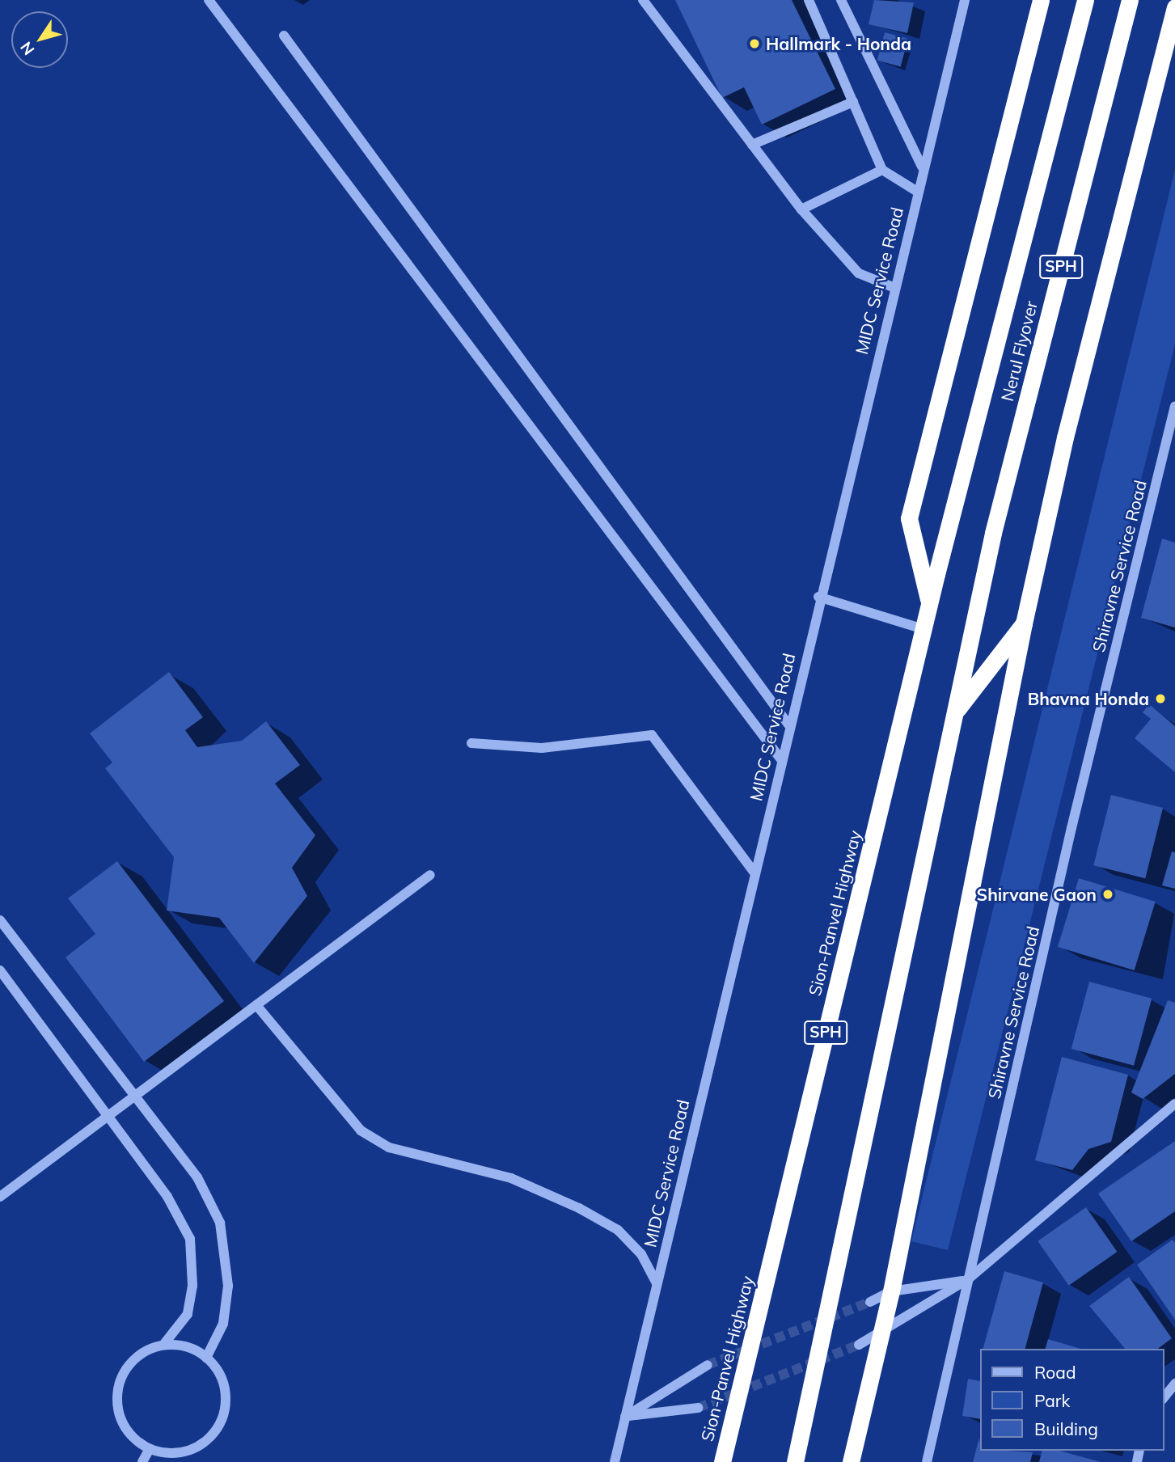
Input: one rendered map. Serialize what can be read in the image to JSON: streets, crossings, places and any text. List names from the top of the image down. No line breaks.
{"streets":{"highway":["SPH","Nerul Flyover","Sion-Panvel Highway"],"street":["MIDC Service Road","Shiravne Service Road"]},"crossings":[["SPH","Nerul Flyover"],["Nerul Flyover","Sion-Panvel Highway"]],"places":["Hallmark - Honda","Bhavna Honda","Shirvane Gaon"],"legend":["Road","Park","Building"],"north":"bottom left"}
